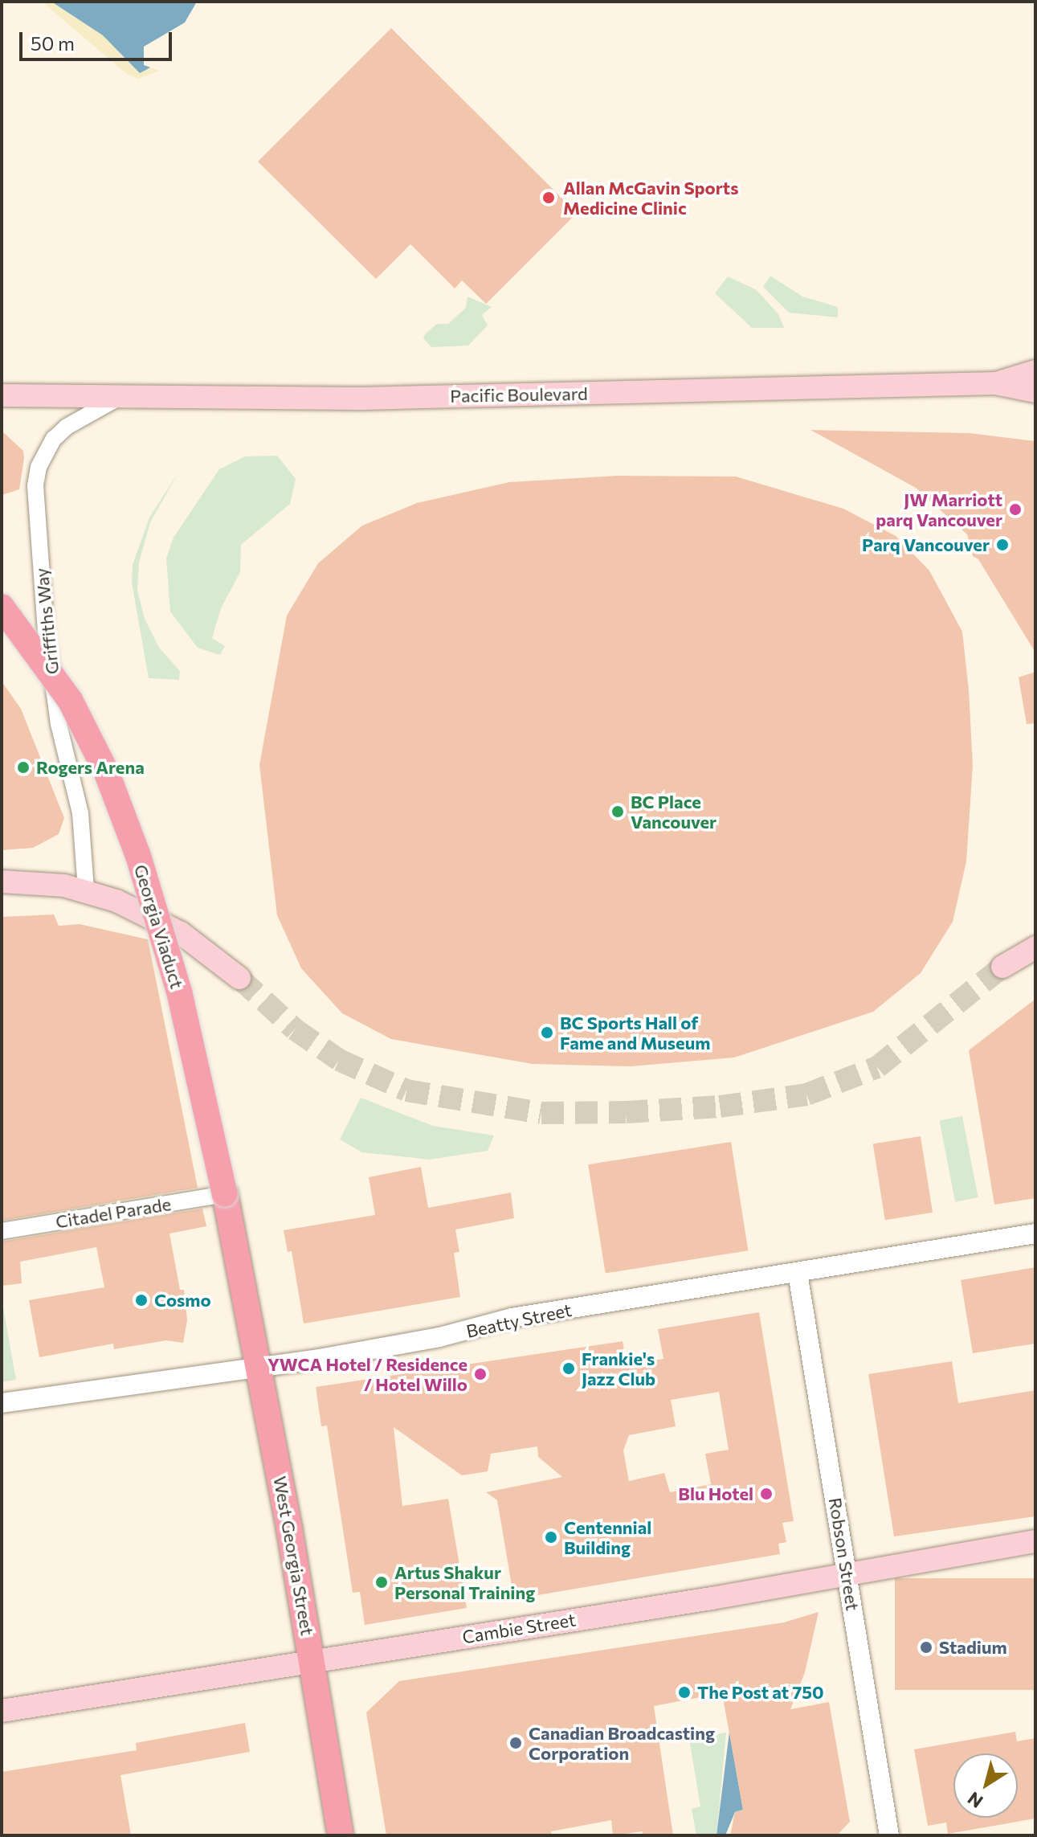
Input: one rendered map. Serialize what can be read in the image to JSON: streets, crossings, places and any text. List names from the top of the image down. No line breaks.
{"streets":{"main road":["Pacific Boulevard","Georgia Viaduct","West Georgia Street","Cambie Street"],"street":["Griffiths Way","Citadel Parade","Beatty Street","Robson Street"]},"crossings":[["Pacific Boulevard","Griffiths Way"],["Georgia Viaduct","Citadel Parade"],["Georgia Viaduct","West Georgia Street"],["Beatty Street","Robson Street"],["Beatty Street","West Georgia Street"],["Robson Street","Cambie Street"],["West Georgia Street","Cambie Street"]],"places":["Allan McGavin Sports Medicine Clinic","JW Marriott parq Vancouver","Parq Vancouver","Rogers Arena","BC Place Vancouver","BC Sports Hall of Fame and Museum","Cosmo","Frankie's Jazz Club","YWCA Hotel / Residence / Hotel Willo","Blu Hotel","Centennial Building","Artus Shakur Personal Training","Stadium","The Post at 750","Canadian Broadcasting Corporation"],"scale_bar":"50 m","north":"bottom left"}
